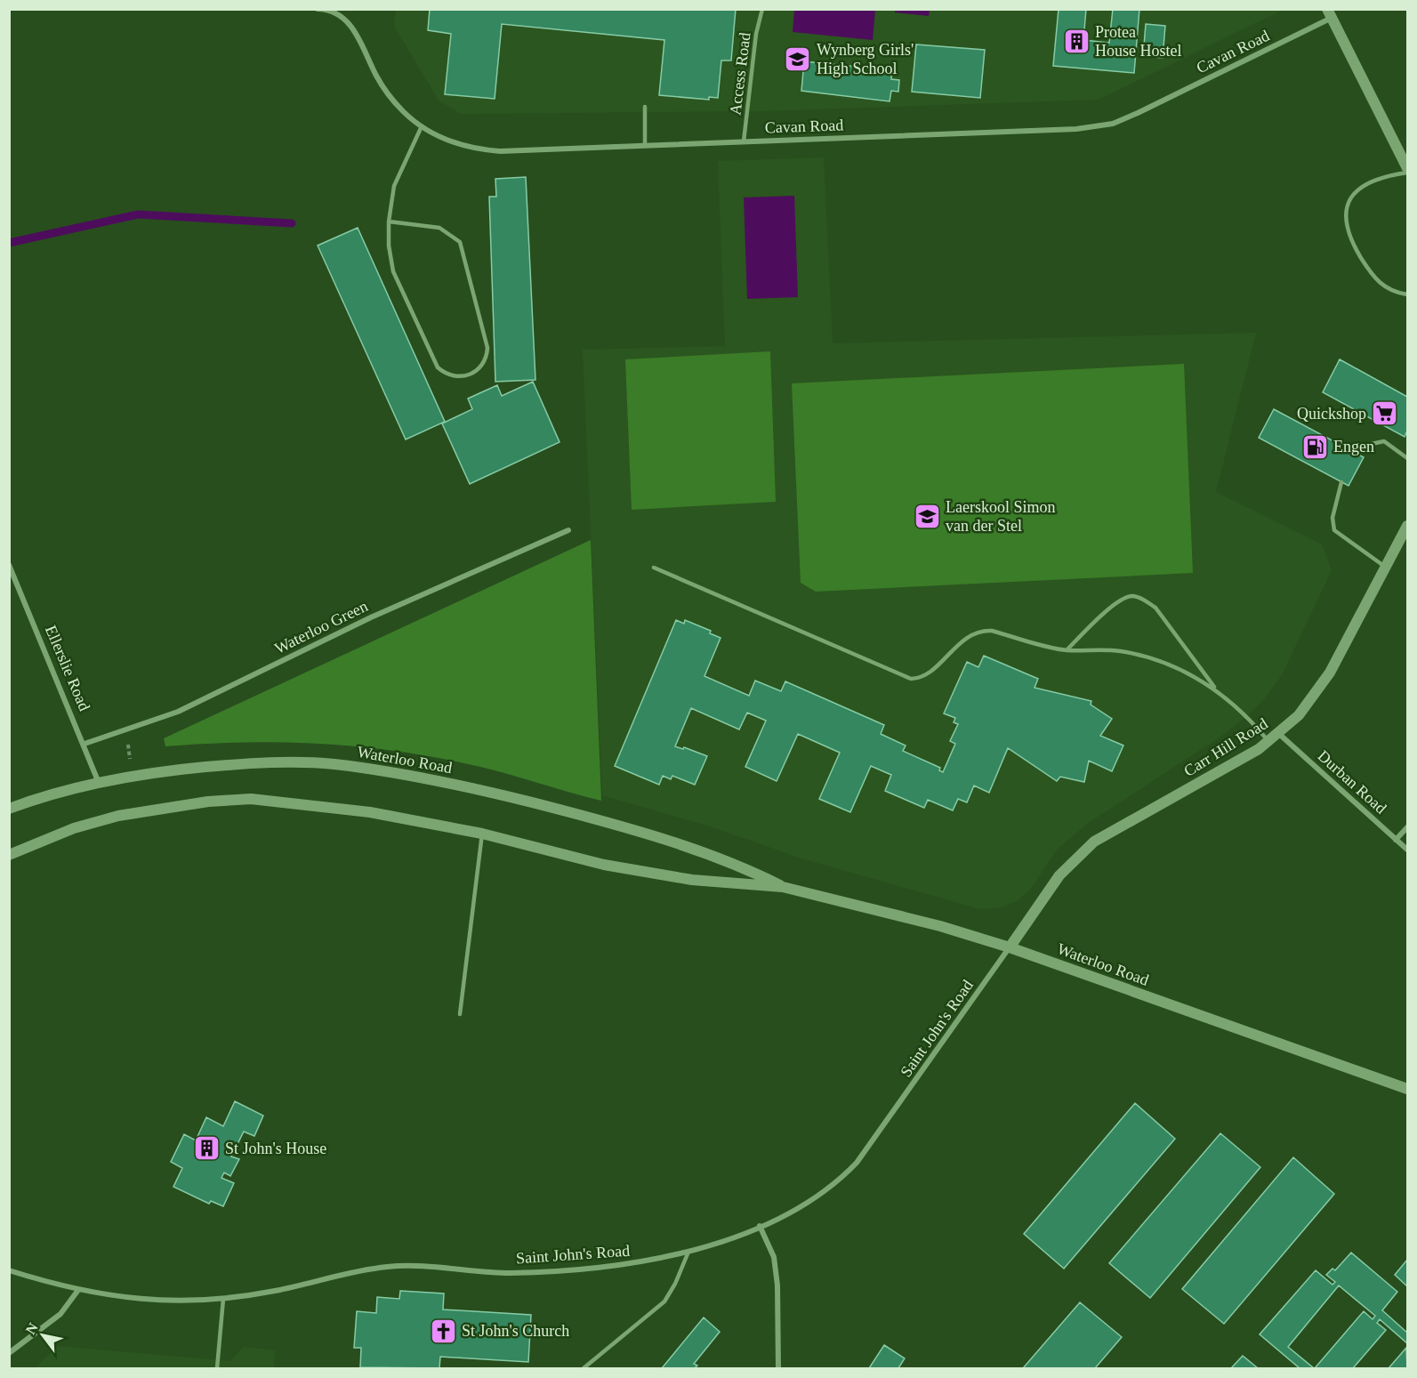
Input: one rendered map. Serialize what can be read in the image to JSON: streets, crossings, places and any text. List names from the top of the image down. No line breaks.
{"streets":{"main road":["Carr Hill Road","Waterloo Road"],"street":["Cavan Road","Waterloo Green","Ellerslie Road","Durban Road","Saint John's Road"],"lane":["Access Road"]},"crossings":[["Cavan Road","Access Road"],["Waterloo Green","Ellerslie Road"],["Ellerslie Road","Waterloo Road"],["Carr Hill Road","Waterloo Road"],["Carr Hill Road","Durban Road"],["Carr Hill Road","Saint John's Road"],["Waterloo Road","Saint John's Road"]],"places":{"building":["Protea House Hostel","St John's House"],"school or university":["Wynberg Girls' High School","Laerskool Simon van der Stel"],"supermarket":["Quickshop"],"fuel station":["Engen"],"church":["St John's Church"]},"north":"top left"}
